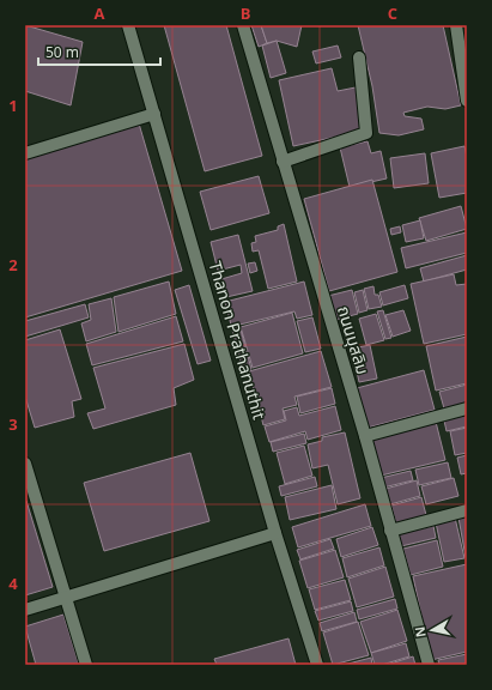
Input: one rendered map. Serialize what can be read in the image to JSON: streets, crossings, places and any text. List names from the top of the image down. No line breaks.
{"streets":{"street":["Thanon Prathanuthit","ถนนมุสลิม"]},"scale_bar":"50 m","north":"left","grid":{"columns":["A","B","C"],"rows":["1","2","3","4"]}}
